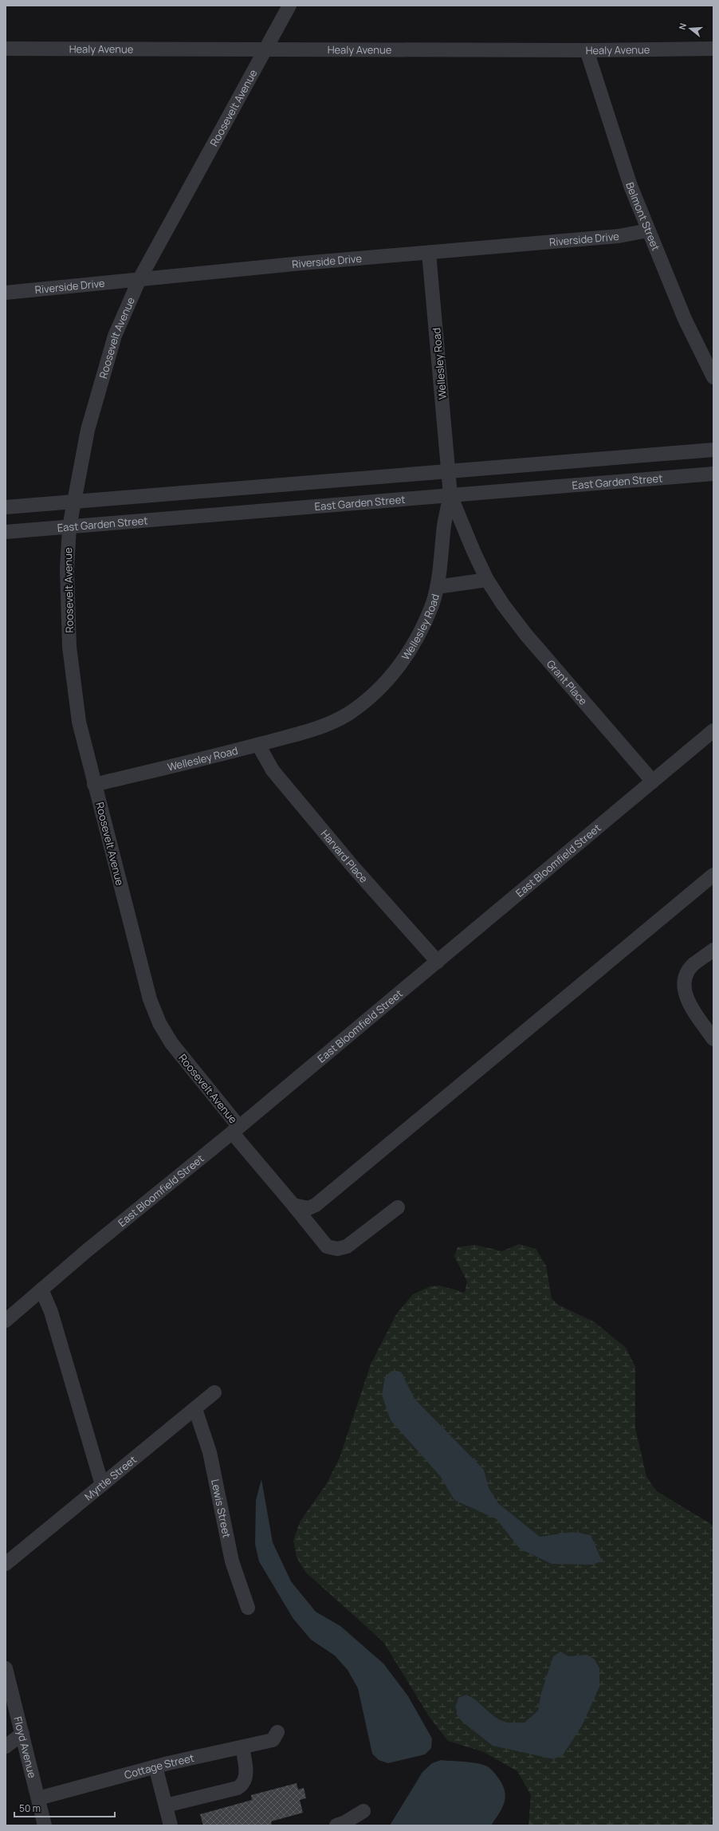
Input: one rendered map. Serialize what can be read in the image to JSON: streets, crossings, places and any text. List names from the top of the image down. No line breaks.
{"streets":{"street":["Healy Avenue","Roosevelt Avenue","Belmont Street","Riverside Drive","Wellesley Road","East Garden Street","Grant Place","Harvard Place","East Bloomfield Street","Myrtle Street","Lewis Street","Floyd Avenue","Cottage Street"]},"crossings":[["Healy Avenue","Roosevelt Avenue"],["Healy Avenue","Belmont Street"],["Roosevelt Avenue","Riverside Drive"],["Roosevelt Avenue","Wellesley Road"],["Roosevelt Avenue","East Garden Street"],["Roosevelt Avenue","East Bloomfield Street"],["Belmont Street","Riverside Drive"],["Riverside Drive","Wellesley Road"],["Wellesley Road","East Garden Street"],["Wellesley Road","Grant Place"],["Wellesley Road","Harvard Place"],["East Garden Street","Grant Place"],["Grant Place","East Bloomfield Street"],["Harvard Place","East Bloomfield Street"],["Myrtle Street","Lewis Street"],["Floyd Avenue","Cottage Street"]],"scale_bar":"50 m","north":"left"}
